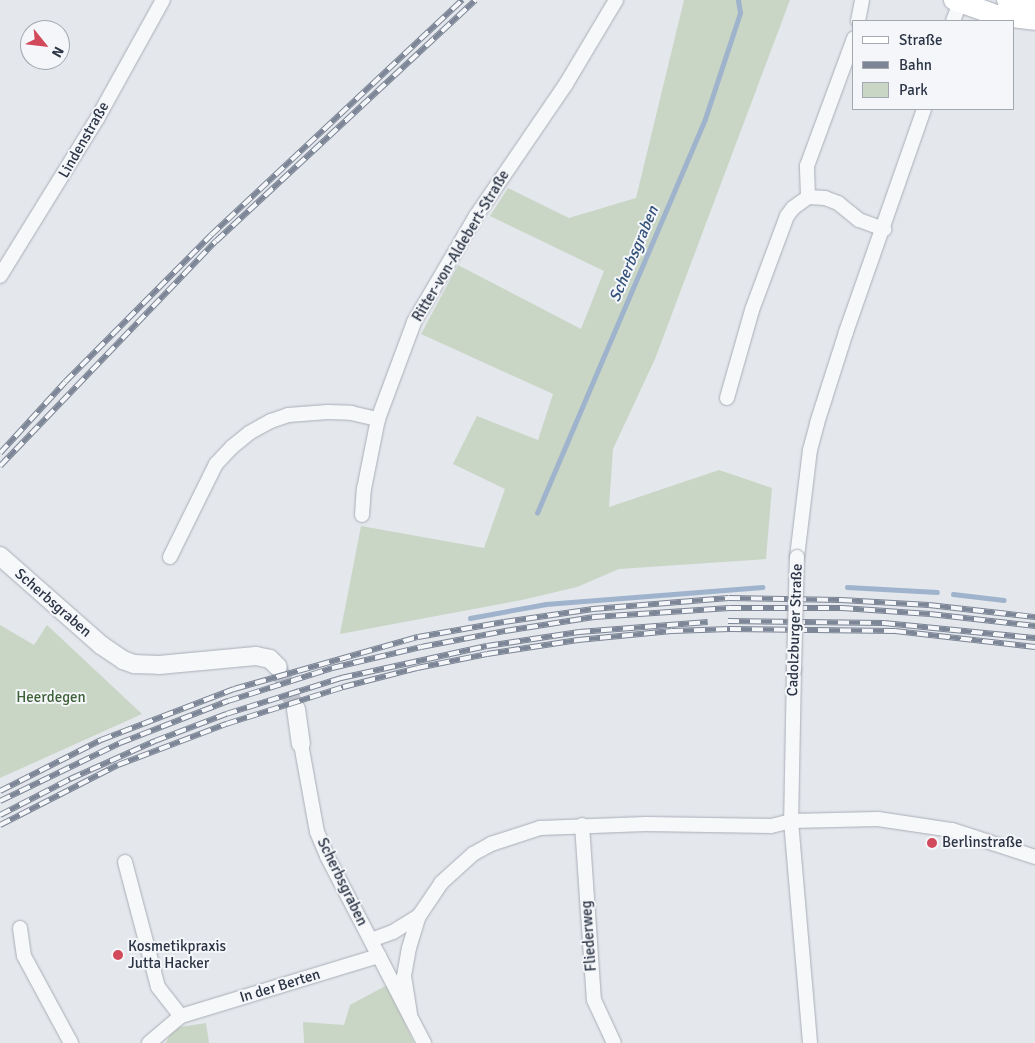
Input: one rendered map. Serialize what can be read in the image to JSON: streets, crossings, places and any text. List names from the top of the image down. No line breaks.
{"streets":{"street":["Lindenstraße","Ritter-von-Aldebert-Straße","Scherbsgraben","Cadolzburger Straße","Fliederweg","In der Berten"]},"crossings":[["Scherbsgraben","In der Berten"]],"water":["Scherbsgraben"],"parks":["Heerdegen"],"places":["Berlinstraße","Kosmetikpraxis Jutta Hacker"],"legend":["Straße","Bahn","Park"],"north":"bottom right"}
